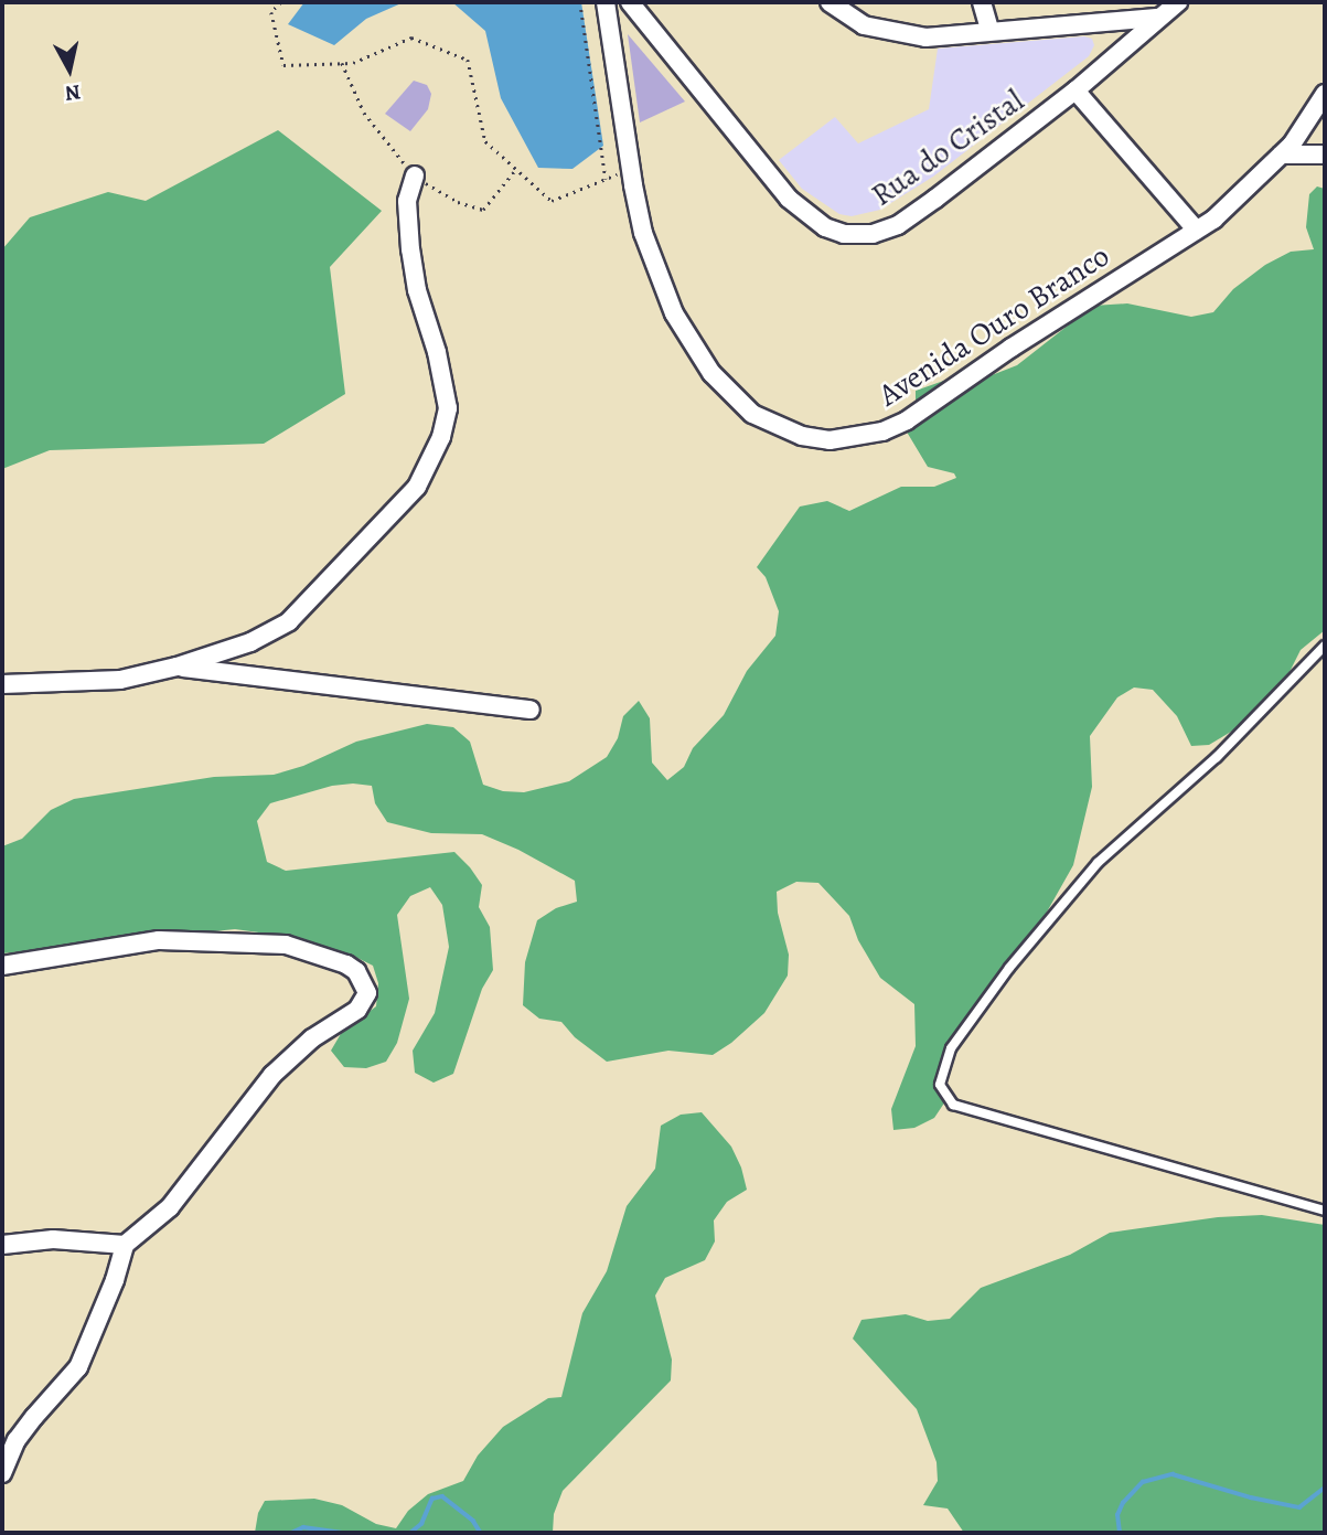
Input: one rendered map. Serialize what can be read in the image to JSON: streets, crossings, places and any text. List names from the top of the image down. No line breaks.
{"streets":{"street":["Rua do Cristal","Avenida Ouro Branco"]},"north":"bottom"}
